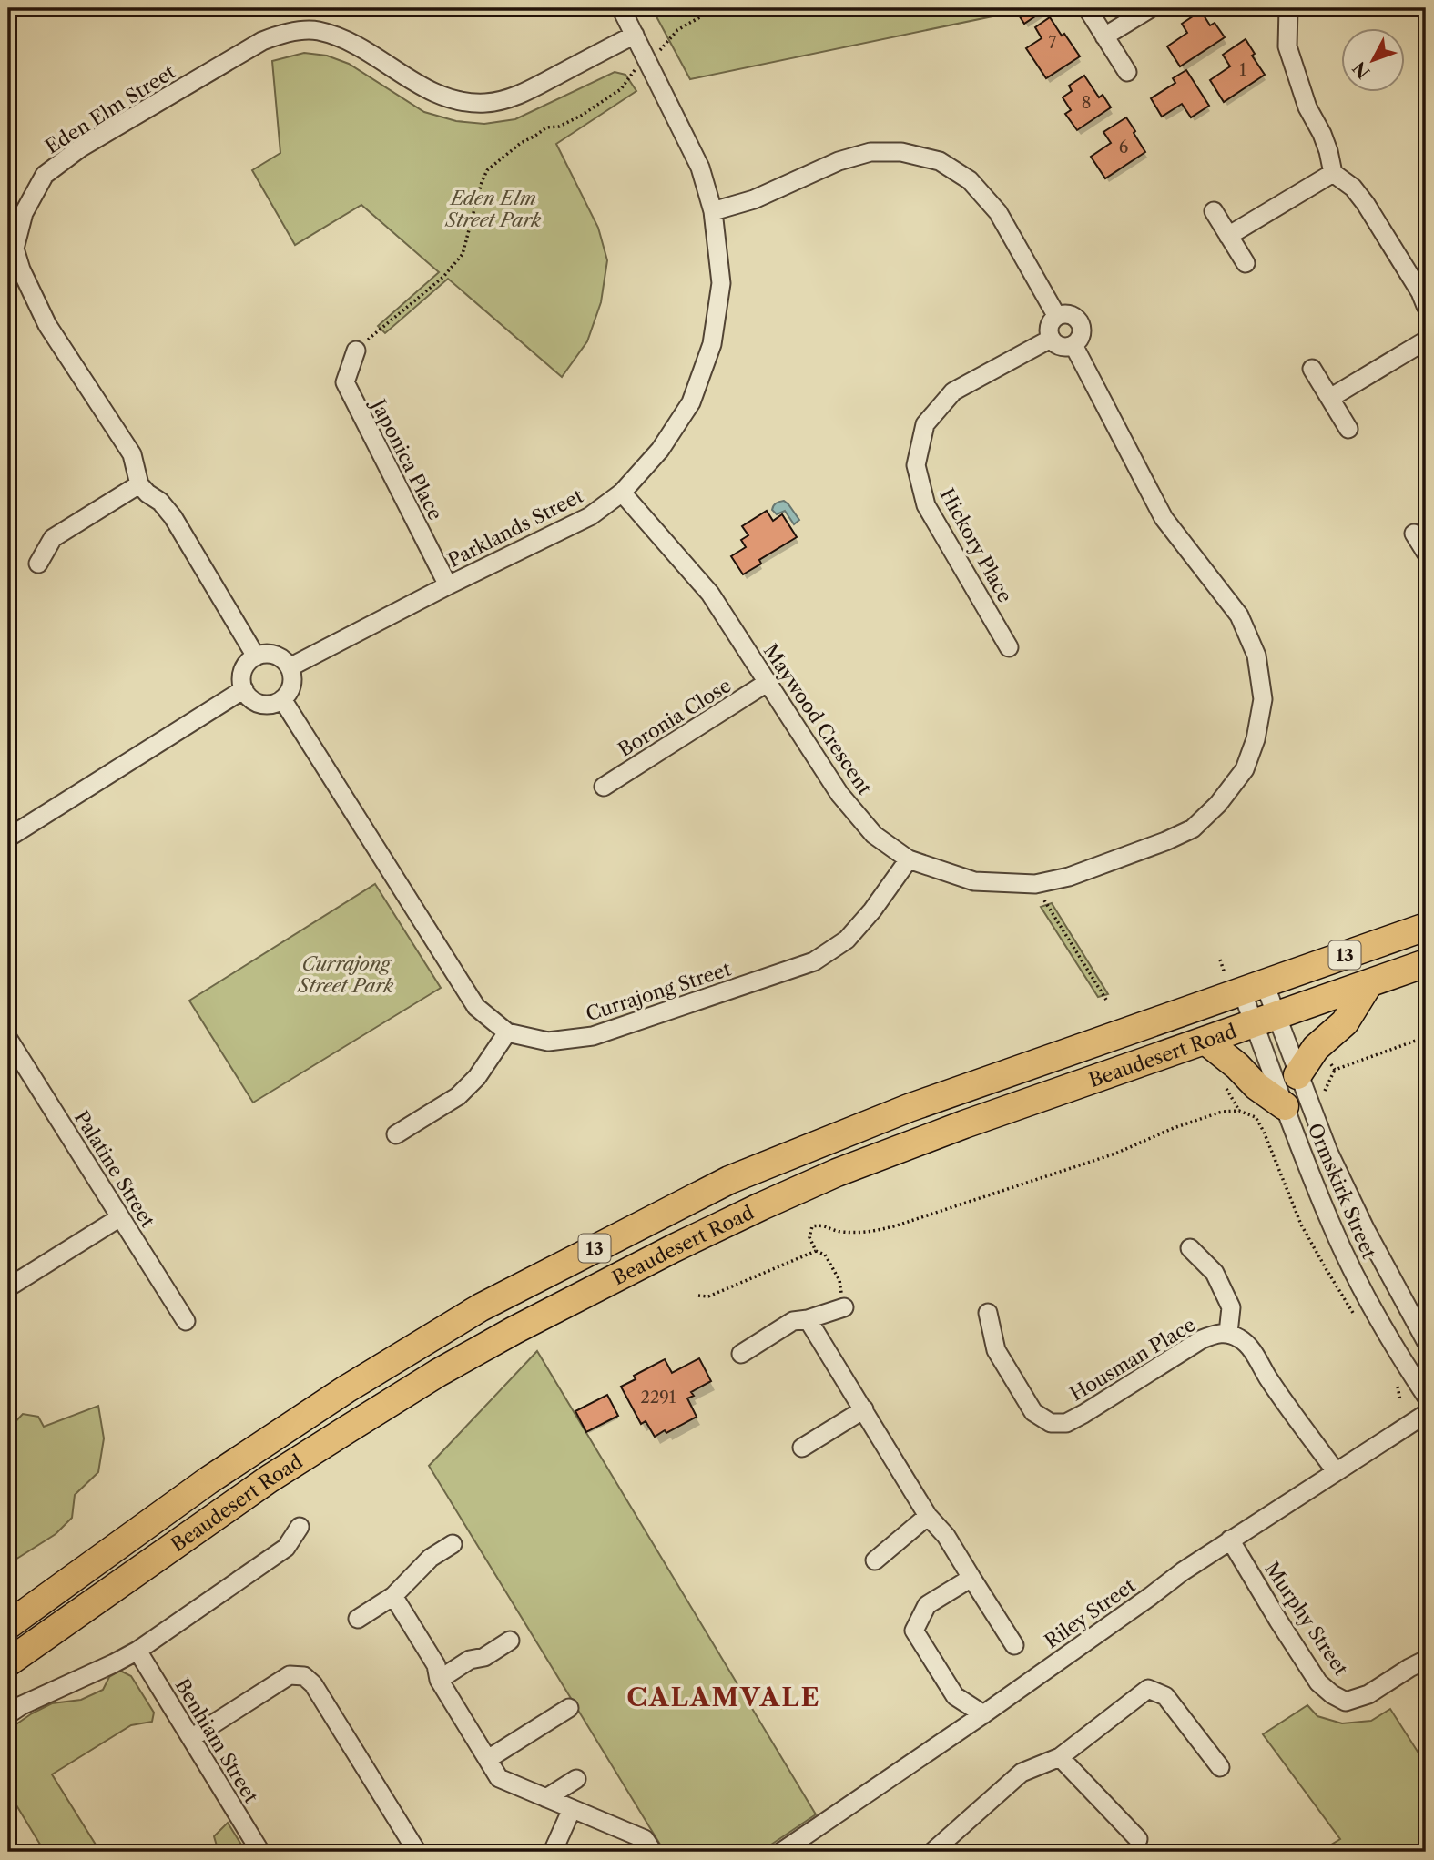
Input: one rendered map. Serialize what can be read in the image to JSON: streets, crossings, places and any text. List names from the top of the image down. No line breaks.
{"streets":{"highway":["13","Beaudesert Road"],"street":["Eden Elm Street","Japonica Place","Parklands Street","Hickory Place","Boronia Close","Maywood Crescent","Currajong Street","Palatine Street","Ormskirk Street","Housman Place","Riley Street","Murphy Street","Benhiam Street"]},"crossings":[["Eden Elm Street","Parklands Street"],["Japonica Place","Parklands Street"],["Parklands Street","Maywood Crescent"],["Parklands Street","Currajong Street"],["Hickory Place","Maywood Crescent"],["Boronia Close","Maywood Crescent"],["Maywood Crescent","Currajong Street"],["Beaudesert Road","Ormskirk Street"],["Riley Street","Murphy Street"]],"districts":["CALAMVALE"],"parks":["Eden Elm Street Park","Currajong Street Park"],"house_numbers":["7","1","8","6","2291"],"north":"bottom left"}
